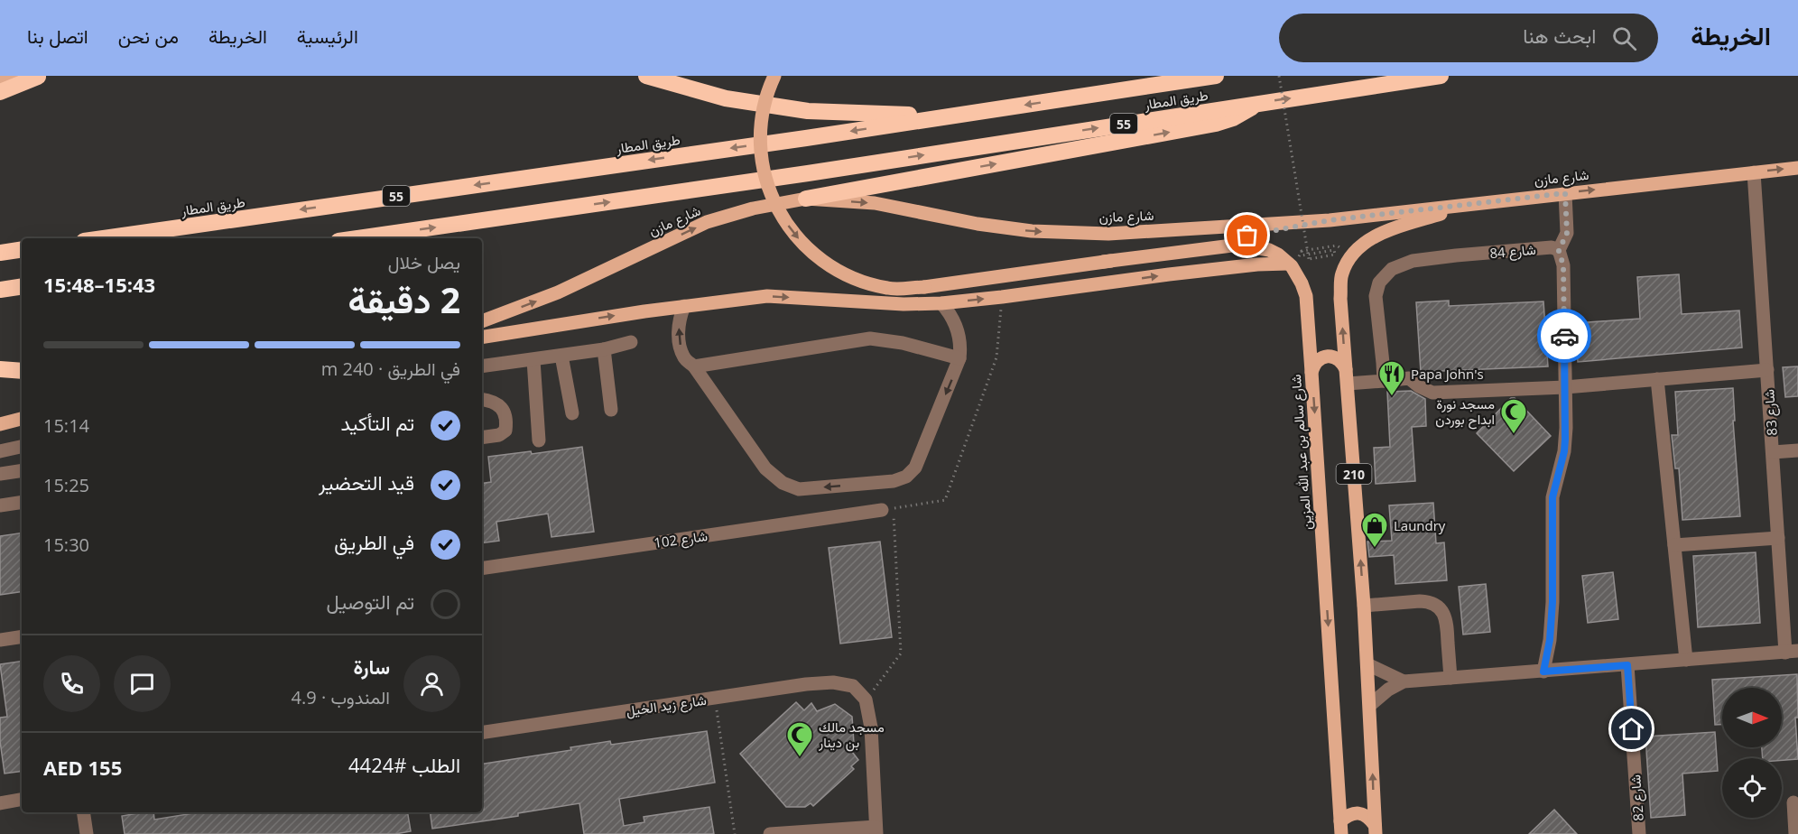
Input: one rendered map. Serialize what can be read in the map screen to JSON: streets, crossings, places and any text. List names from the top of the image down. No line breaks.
{"streets":{"highway":["طريق المطار","55"],"main road":["شارع مازن","شارع سالم بن عبد الله المزين","210"],"street":["شارع 84","شارع 83","شارع 102","شارع زيد الخيل","شارع 82"]},"crossings":[["شارع مازن","شارع 83"]],"places":{"restaurant":["Papa John's"],"mosque":["مسجد نورة ابداح بوردن","مسجد مالك بن دينار"],"shop":["Laundry"]},"north":"right","page":{"header":"الخريطة","search":"ابحث هنا","nav":["الرئيسية","الخريطة","من نحن","اتصل بنا"],"heading":["2 دقيقة","يصل خلال","15:43–15:48"],"panel":["سارة","المندوب · 4.9","الطلب #4424","AED 155"],"bar":"في الطريق · 240 m","list":[["تم التأكيد","15:14"],["قيد التحضير","15:25"],["في الطريق","15:30"],"تم التوصيل"]}}
